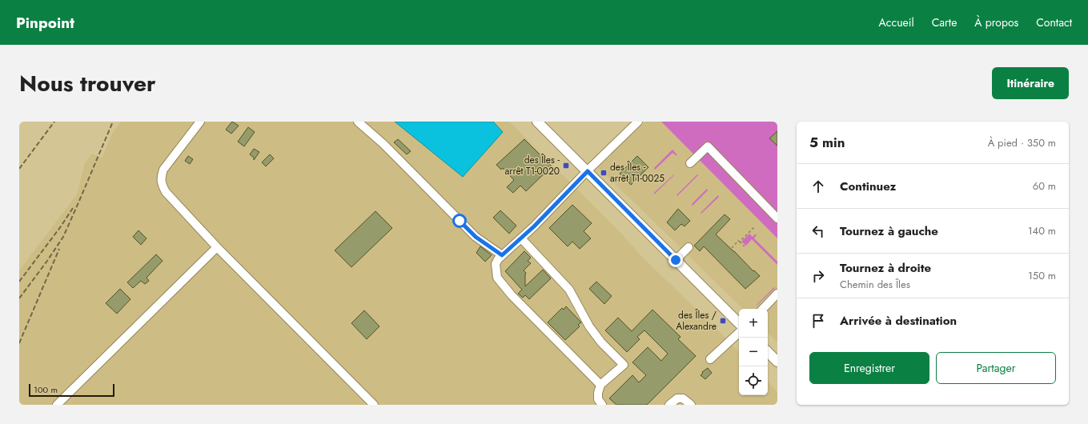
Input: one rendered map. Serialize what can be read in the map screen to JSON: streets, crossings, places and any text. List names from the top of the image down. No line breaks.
{"places":{"transit":["des Îles - arrêt T1-0020","des Îles - arrêt T1-0025","des Îles / Alexandre"]},"scale_bar":"100 m","page":{"header":"Pinpoint","nav":["Accueil","Carte","À propos","Contact"],"title":"Nous trouver","buttons":["Itinéraire",["Enregistrer","Partager"]],"heading":["5 min","À pied · 350 m"],"list":[["Continuez","60 m"],["Tournez à gauche","140 m"],["Tournez à droite","Chemin des Îles","150 m"],"Arrivée à destination"],"map_buttons":["+","−"],"scale":"100 m"}}
